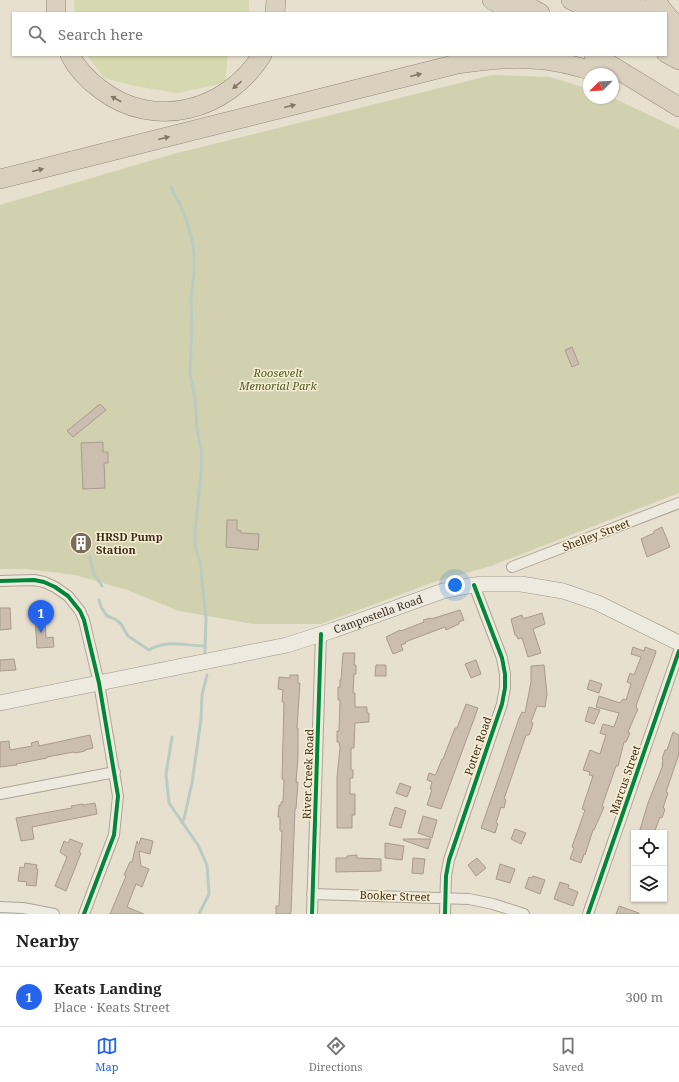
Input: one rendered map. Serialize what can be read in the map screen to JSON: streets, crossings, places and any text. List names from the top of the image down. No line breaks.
{"streets":{"main road":["Campostella Road"],"street":["Shelley Street","Potter Road","River Creek Road","Marcus Street","Booker Street"]},"crossings":[["Campostella Road","Potter Road"],["Campostella Road","River Creek Road"],["Potter Road","Booker Street"],["River Creek Road","Booker Street"]],"parks":["Roosevelt Memorial Park"],"places":{"building":["HRSD Pump Station"]},"north":"bottom left","page":{"search":"Search here","pins":"1","heading":"Nearby","list":[{"mark":"1","name":"Keats Landing","note":"Place · Keats Street","value":"300 m"}],"nav":["Map","Directions","Saved"]}}
